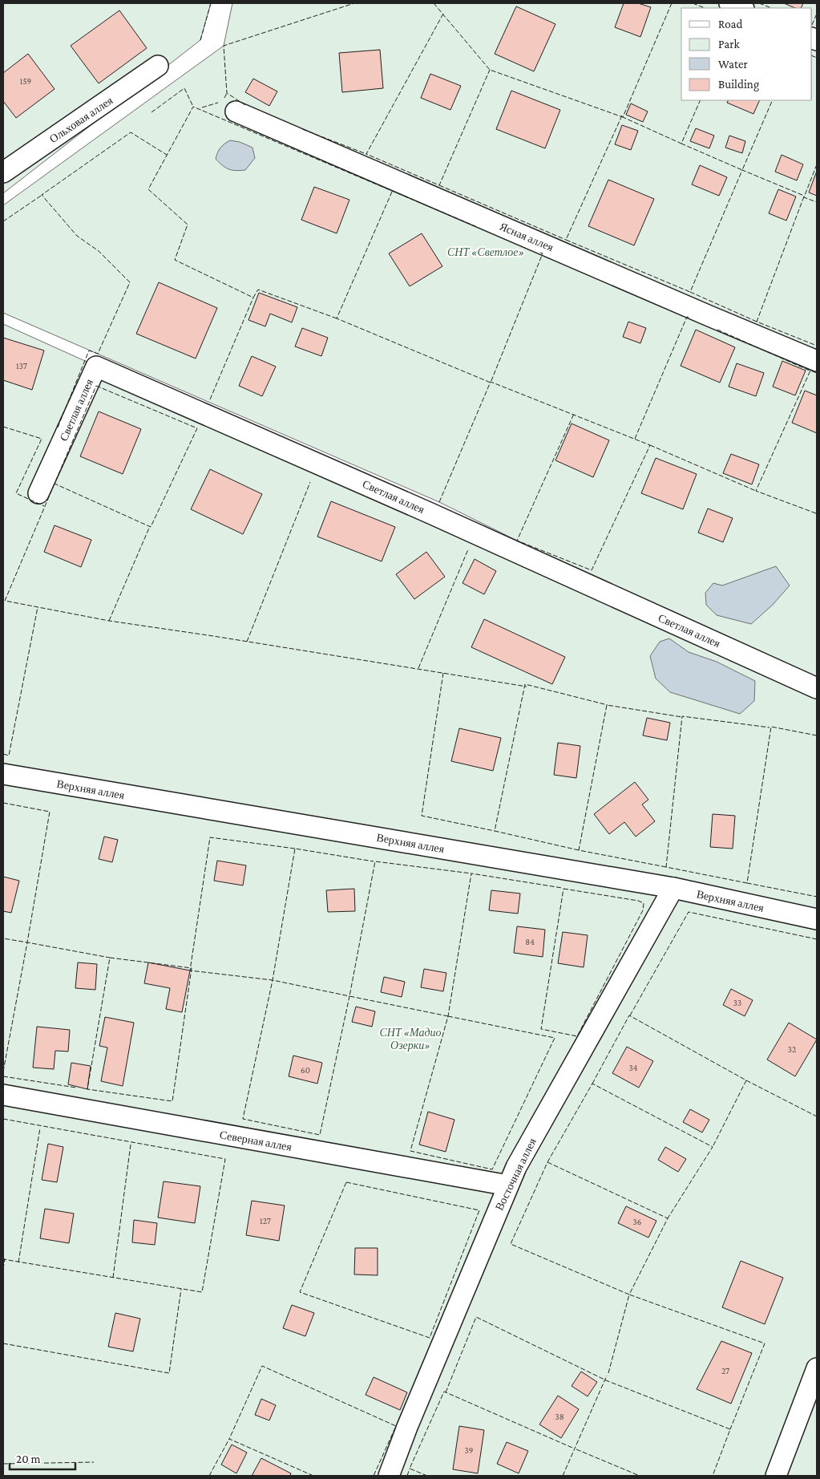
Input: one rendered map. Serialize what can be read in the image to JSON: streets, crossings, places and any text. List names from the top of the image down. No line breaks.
{"streets":{"street":["Ольховая аллея","Ясная аллея","Светлая аллея","Верхняя аллея","Северная аллея","Восточная аллея"]},"crossings":[["Верхняя аллея","Восточная аллея"],["Северная аллея","Восточная аллея"]],"parks":["СНТ «Светлое»","СНТ «Мадио Озерки»"],"house_numbers":["159","137","84","33","32","34","60","127","36","27","38","39"],"legend":["Road","Park","Water","Building"],"scale_bar":"20 m"}
